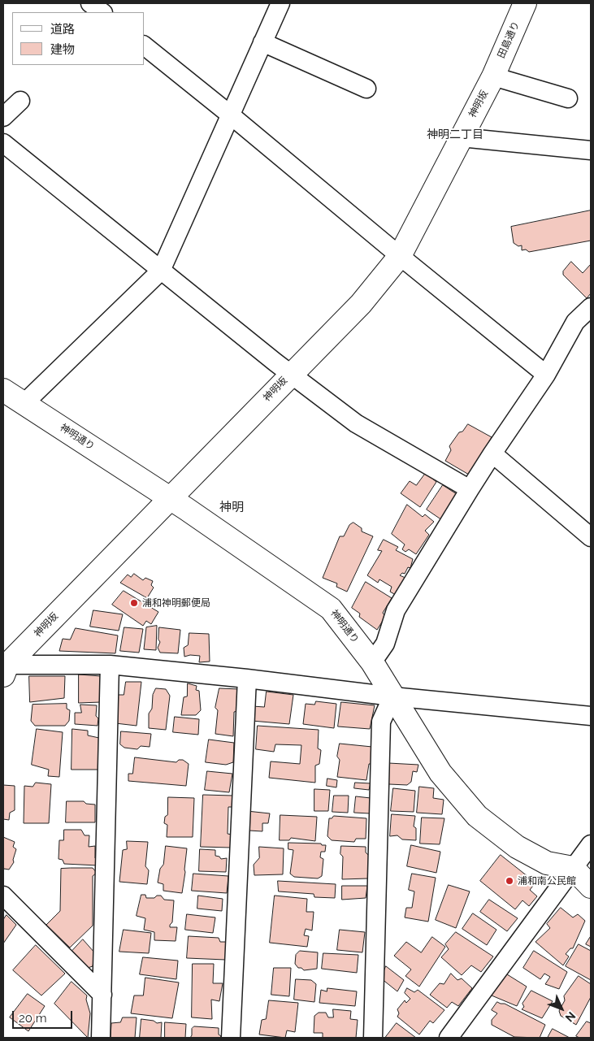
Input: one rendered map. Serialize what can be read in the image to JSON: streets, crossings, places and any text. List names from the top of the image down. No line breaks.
{"streets":{"street":["田島通り","神明坂","神明通り"]},"crossings":[["田島通り","神明坂"],["神明坂","神明通り"]],"districts":["神明二丁目","神明"],"places":["浦和神明郵便局","浦和南公民館"],"legend":["道路","建物"],"scale_bar":"20 m","north":"bottom right"}
